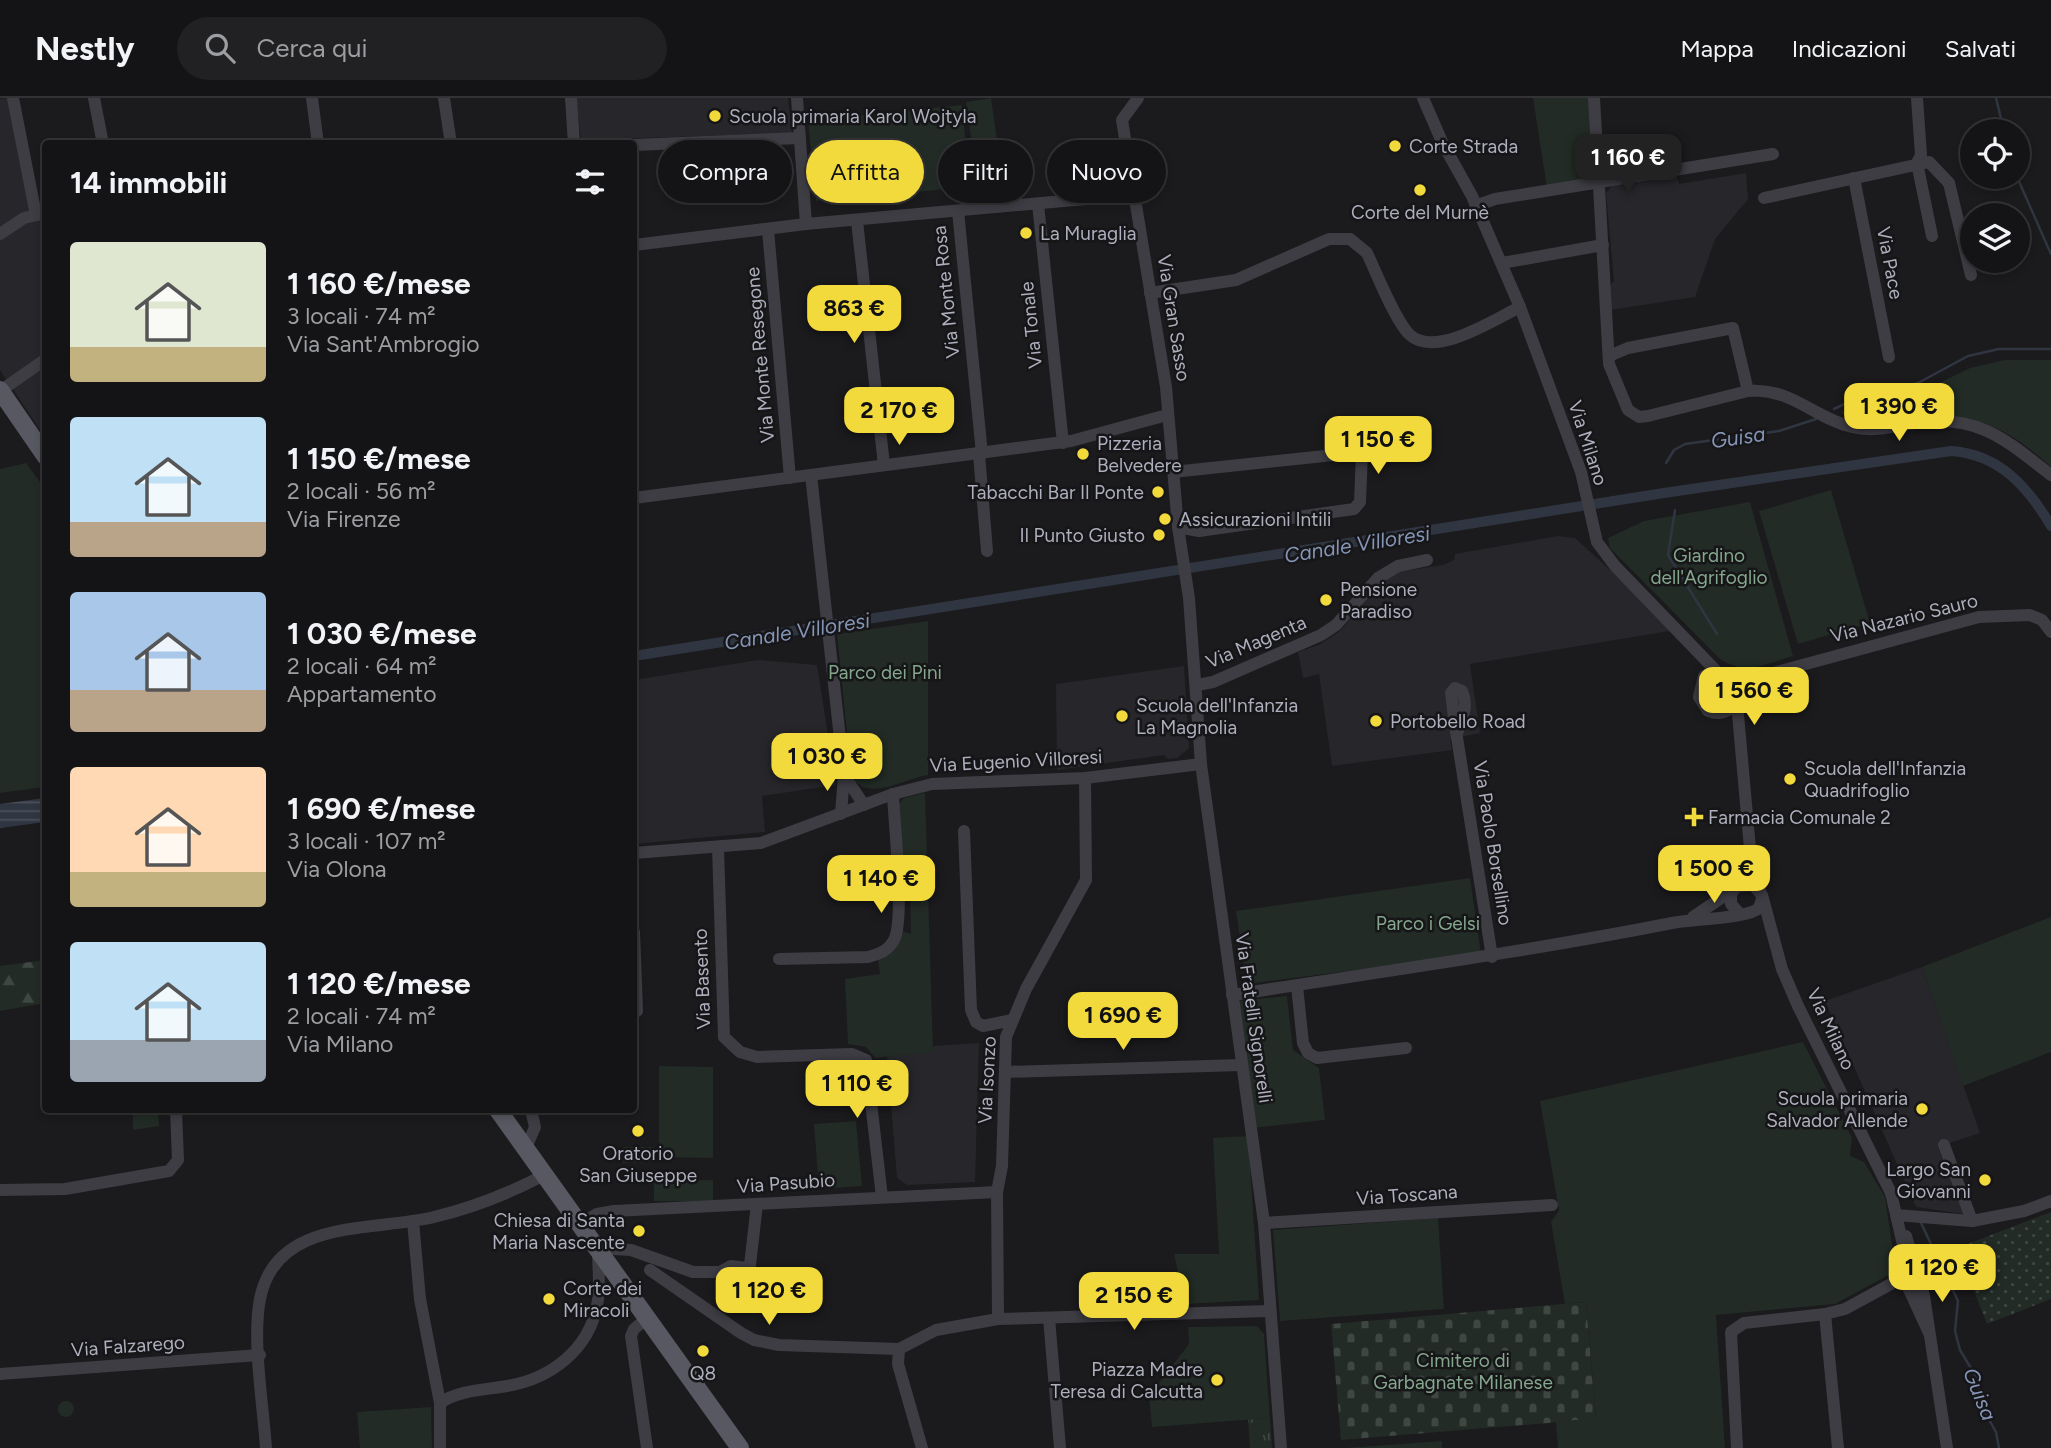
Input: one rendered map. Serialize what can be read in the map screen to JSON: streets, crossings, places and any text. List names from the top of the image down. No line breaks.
{"streets":{"street":["Via Pace","Via Monte Rosa","Via Gran Sasso","Via Tonale","Via Monte Resegone","Via Milano","Via Nazario Sauro","Via Magenta","Via Eugenio Villoresi","Via Paolo Borsellino","Via Basento","Via Fratelli Signorelli","Via Isonzo","Via Pasubio","Via Toscana","Via Falzarego"]},"crossings":[["Via Gran Sasso","Via Fratelli Signorelli"],["Via Milano","Via Nazario Sauro"],["Via Magenta","Via Fratelli Signorelli"],["Via Eugenio Villoresi","Via Basento"],["Via Eugenio Villoresi","Via Fratelli Signorelli"],["Via Eugenio Villoresi","Via Isonzo"],["Via Basento","Via Pasubio"],["Via Fratelli Signorelli","Via Toscana"],["Via Isonzo","Via Pasubio"]],"water":["Guisa","Canale Villoresi"],"parks":["Giardino dell'Agrifoglio","Parco dei Pini","Parco i Gelsi","Cimitero di Garbagnate Milanese"],"places":{"other":["Scuola primaria Karol Wojtyla","Corte Strada","Corte del Murnè","La Muraglia","Pizzeria Belvedere","Tabacchi Bar Il Ponte","Assicurazioni Intili","Il Punto Giusto","Pensione Paradiso","Scuola dell'Infanzia La Magnolia","Portobello Road","Scuola dell'Infanzia Quadrifoglio","Scuola primaria Salvador Allende","Oratorio San Giuseppe","Largo San Giovanni","Chiesa di Santa Maria Nascente","Corte dei Miracoli","Q8","Piazza Madre Teresa di Calcutta"],"health":["Farmacia Comunale 2"]},"page":{"header":"Nestly","search":"Cerca qui","nav":["Mappa","Indicazioni","Salvati"],"price":["1 160 €","863 €","1 390 €","2 170 €","1 150 €","1 560 €","1 030 €","1 500 €","1 140 €","1 690 €","1 110 €","1 120 €","1 120 €","2 150 €"],"chip":["Compra","Affitta","Filtri","Nuovo"],"heading":"14 immobili","list":[{"name":"1 160 €/mese","note":"3 locali · 74 m² · Via Sant'Ambrogio"},{"name":"1 150 €/mese","note":"2 locali · 56 m² · Via Firenze"},{"name":"1 030 €/mese","note":"2 locali · 64 m² · Appartamento"},{"name":"1 690 €/mese","note":"3 locali · 107 m² · Via Olona"},{"name":"1 120 €/mese","note":"2 locali · 74 m² · Via Milano"}]}}
